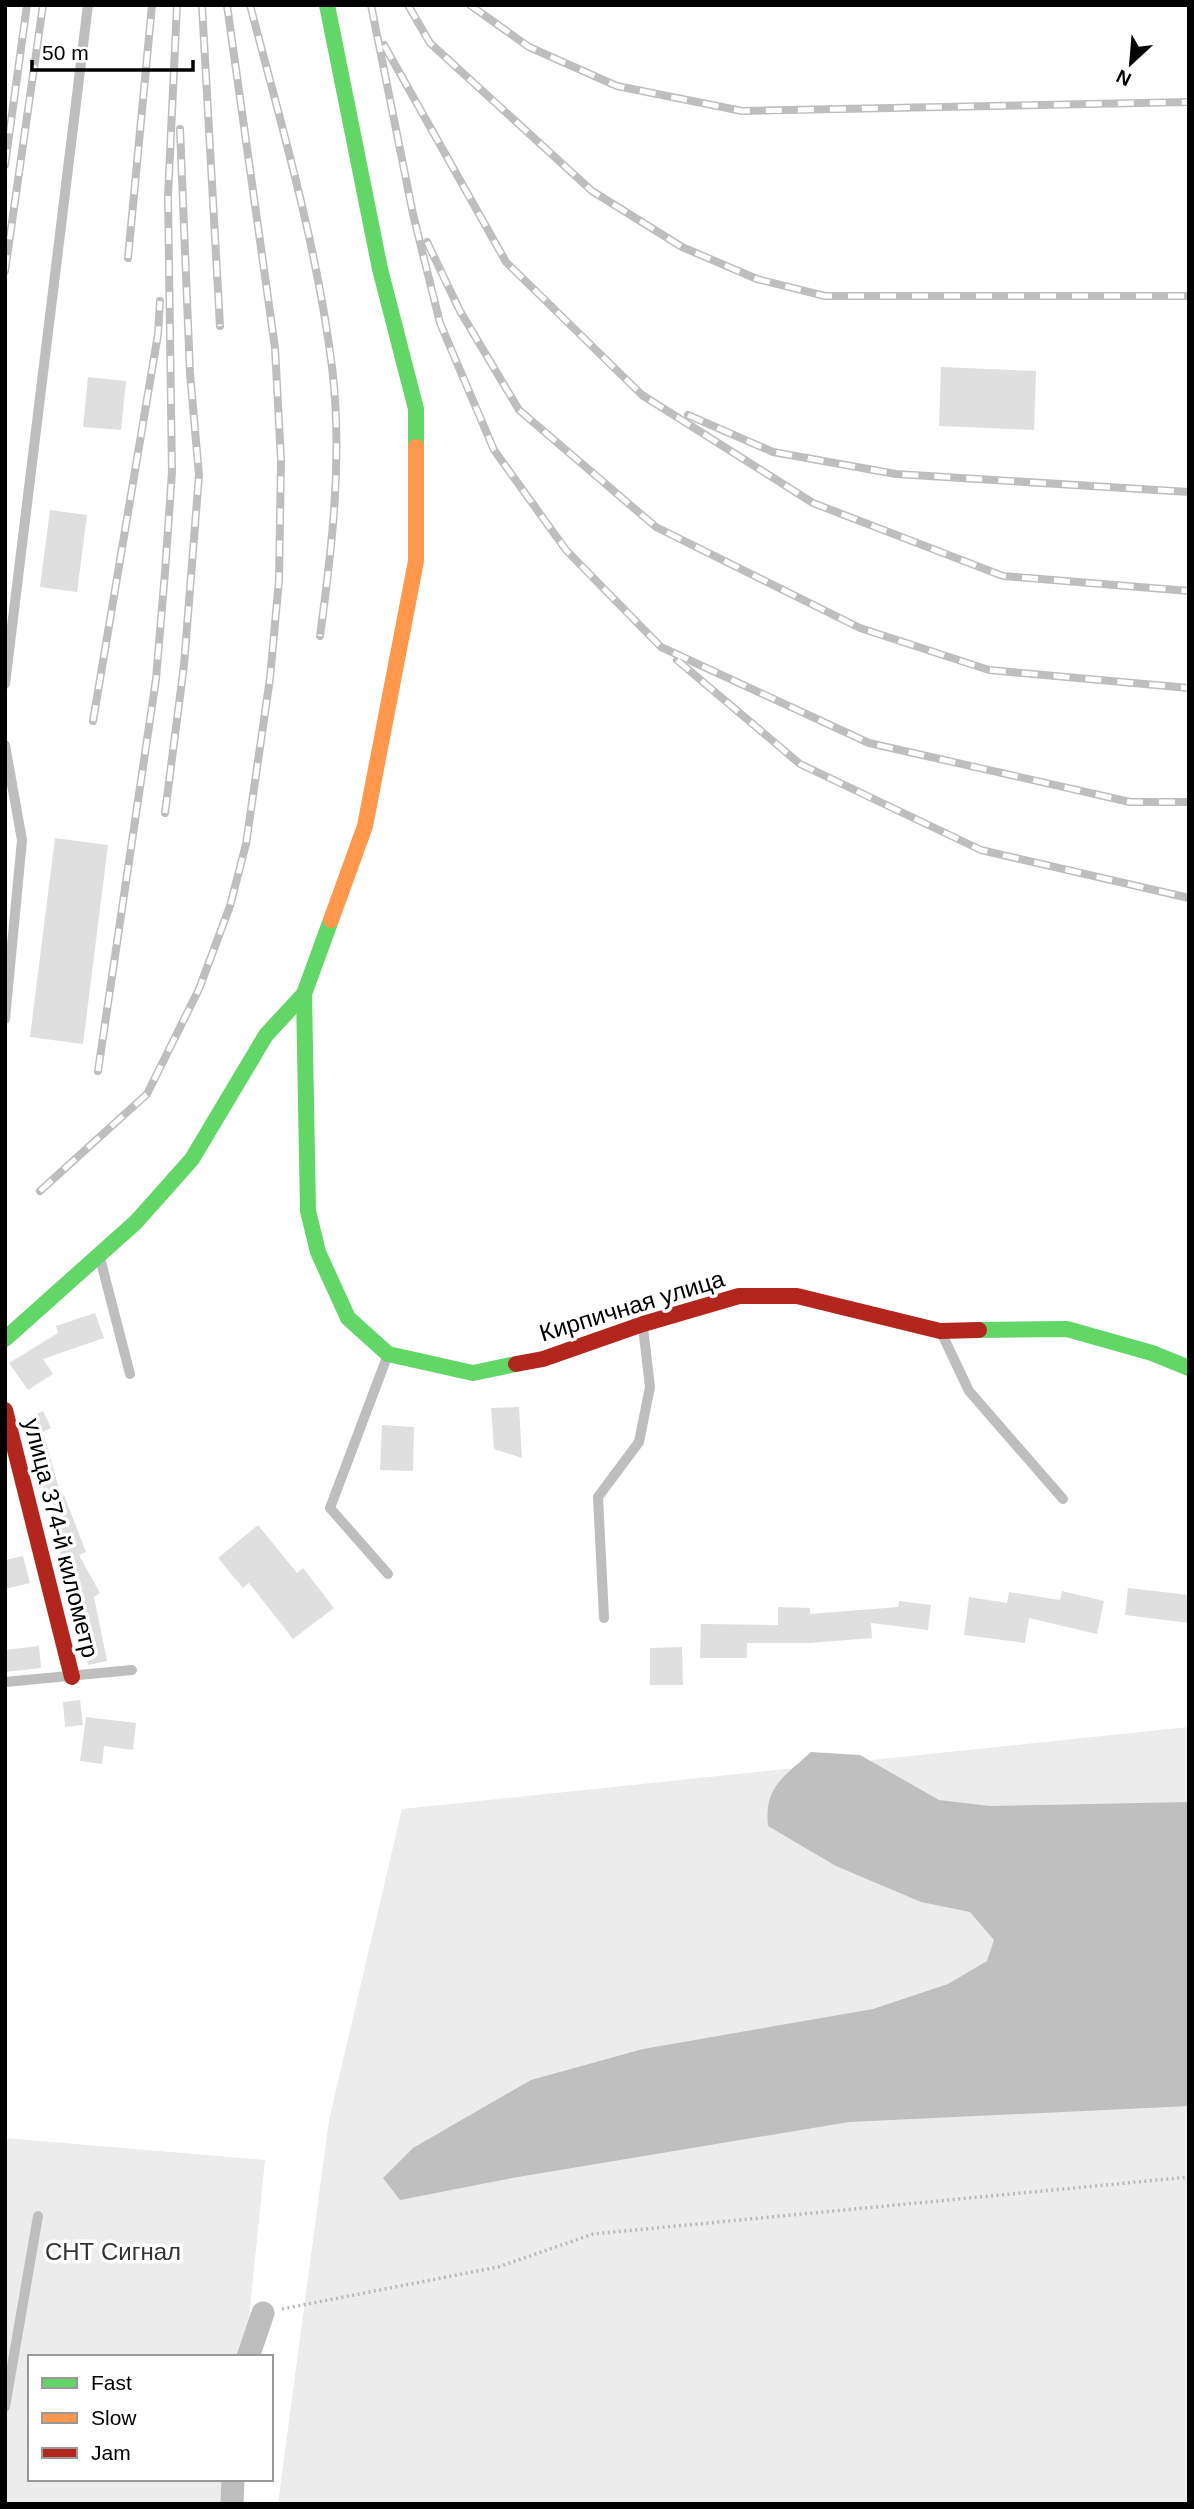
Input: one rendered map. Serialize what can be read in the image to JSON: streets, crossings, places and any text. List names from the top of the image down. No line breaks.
{"streets":{"street":["Кирпичная улица","улица 374-й километр"]},"parks":["СНТ Сигнал"],"legend":["Fast","Slow","Jam"],"scale_bar":"50 m","north":"bottom left"}
